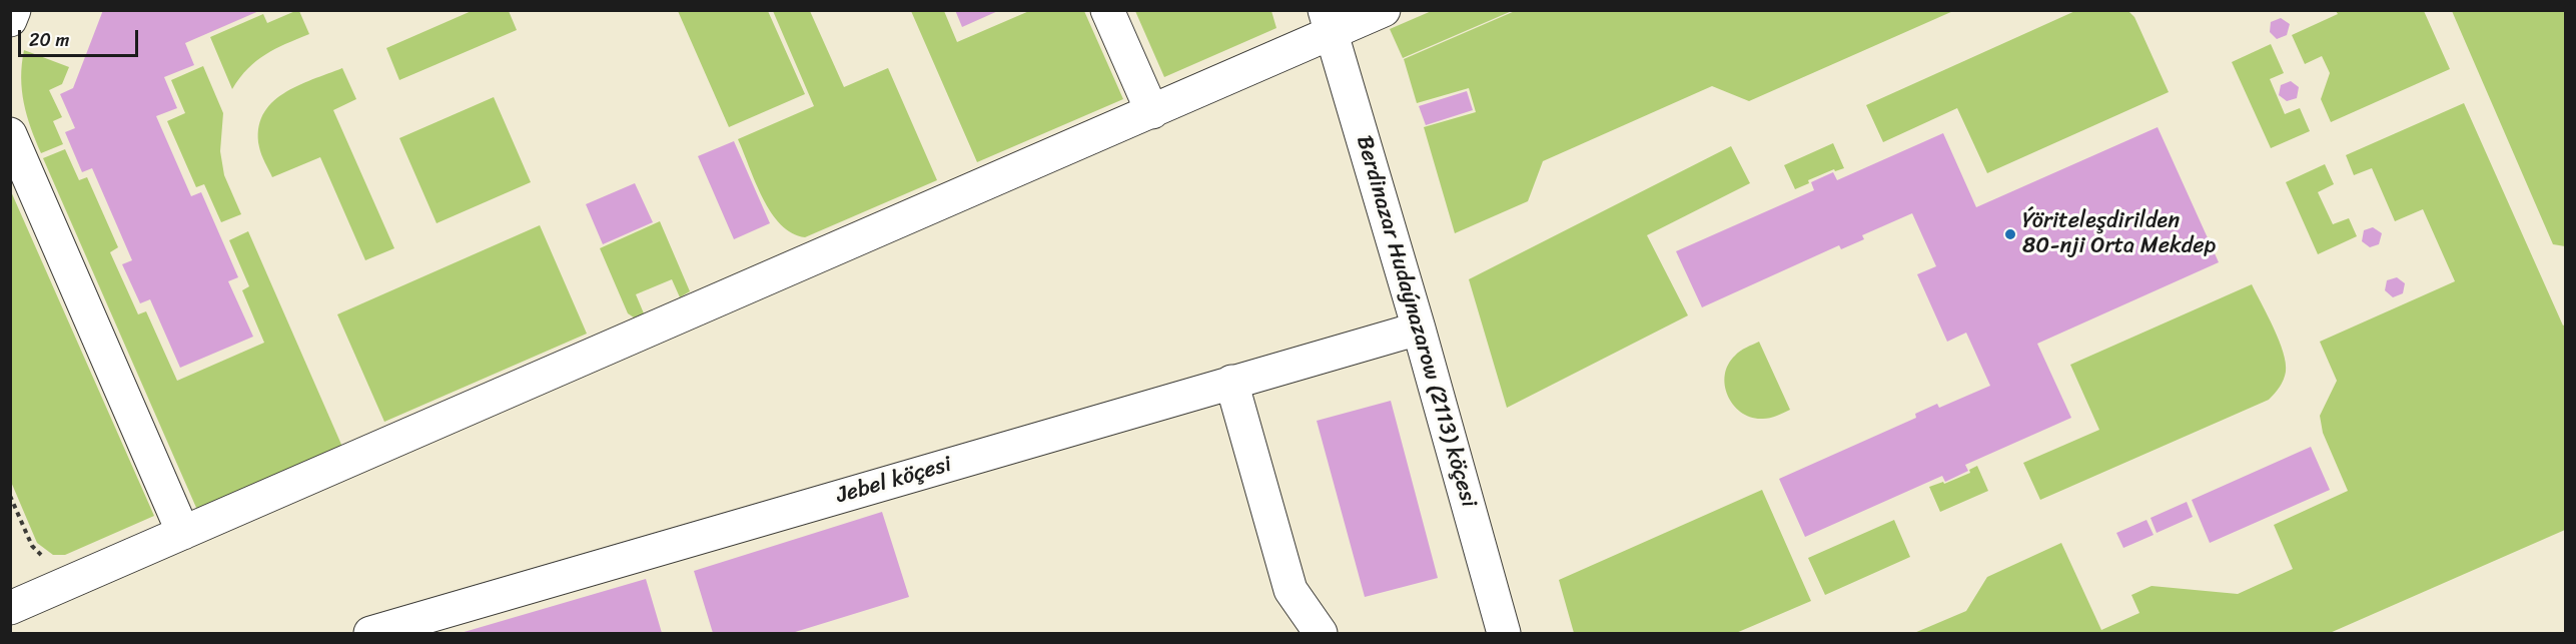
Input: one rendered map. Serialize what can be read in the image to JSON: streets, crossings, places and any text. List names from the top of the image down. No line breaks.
{"streets":{"street":["Berdinazar Hudaýnazarow (2113) köçesi","Jebel köçesi"]},"crossings":[["Berdinazar Hudaýnazarow (2113) köçesi","Jebel köçesi"]],"places":["Ýöriteleşdirilden 80-nji Orta Mekdep"],"scale_bar":"20 m"}
